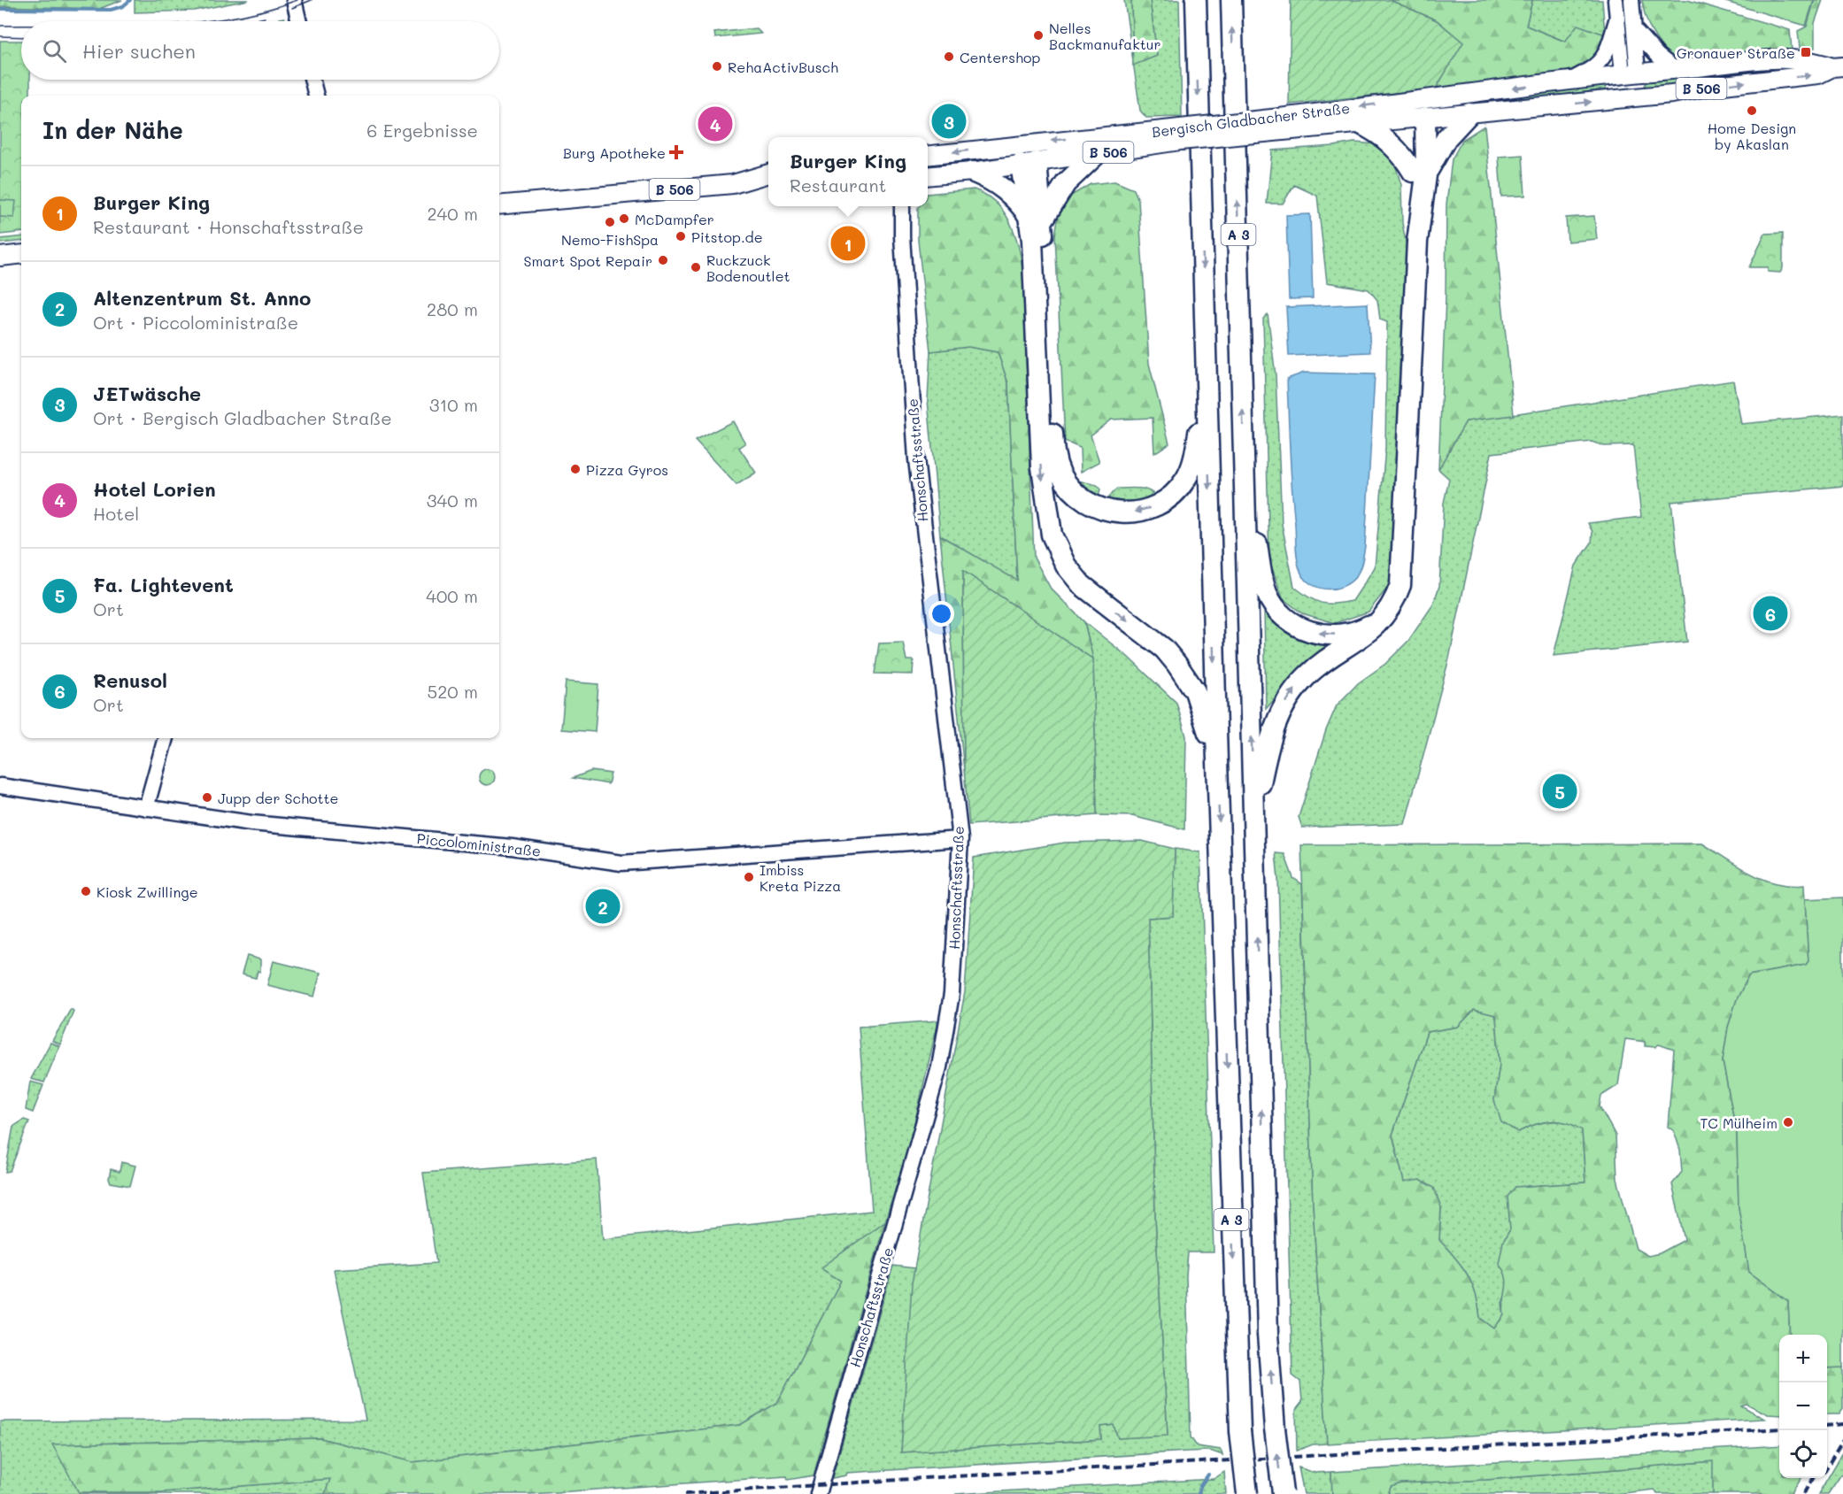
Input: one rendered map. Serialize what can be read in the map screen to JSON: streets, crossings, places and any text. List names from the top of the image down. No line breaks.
{"streets":{"highway":["A 3"],"main road":["B 506","Bergisch Gladbacher Straße"],"street":["Honschaftsstraße","Piccoloministraße"]},"crossings":[["Honschaftsstraße","Piccoloministraße"]],"places":{"other":["Nelles Backmanufaktur","Centershop","RehaActivBusch","Home Design by Akaslan","McDampfer","Nemo-FishSpa","Pitstop.de","Smart Spot Repair","Ruckzuck Bodenoutlet","Pizza Gyros","Jupp der Schotte","Imbiss Kreta Pizza","Kiosk Zwillinge","TC Mülheim"],"transit":["Gronauer Straße"],"health":["Burg Apotheke"]},"page":{"search":"Hier suchen","heading":["In der Nähe","6 Ergebnisse"],"pins":["3","4","1","6","5","2"],"popup":["Burger King","Restaurant"],"list":[{"mark":"1","name":"Burger King","note":"Restaurant · Honschaftsstraße","value":"240 m"},{"mark":"2","name":"Altenzentrum St. Anno","note":"Ort · Piccoloministraße","value":"280 m"},{"mark":"3","name":"JETwäsche","note":"Ort · Bergisch Gladbacher Straße","value":"310 m"},{"mark":"4","name":"Hotel Lorien","note":"Hotel","value":"340 m"},{"mark":"5","name":"Fa. Lightevent","note":"Ort","value":"400 m"},{"mark":"6","name":"Renusol","note":"Ort","value":"520 m"}],"map_buttons":["+","−"]}}
